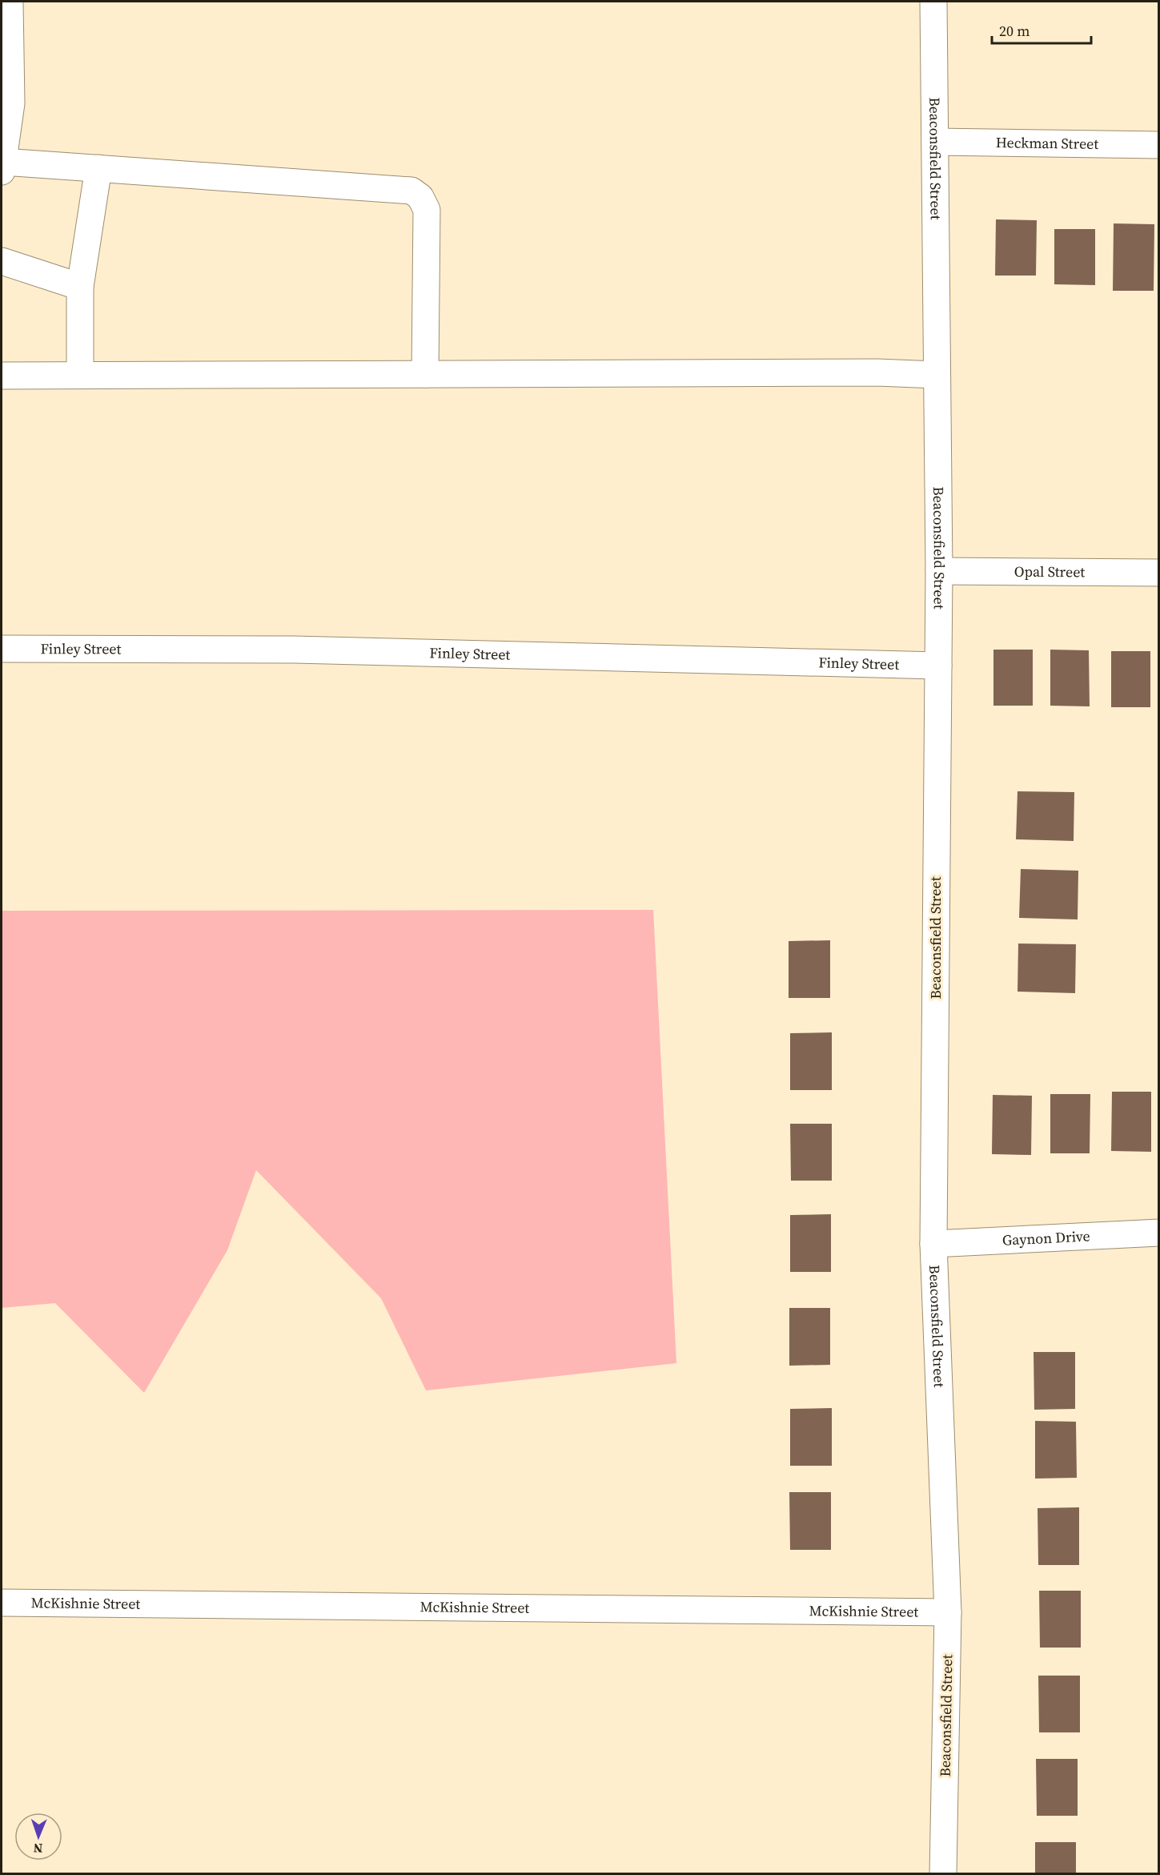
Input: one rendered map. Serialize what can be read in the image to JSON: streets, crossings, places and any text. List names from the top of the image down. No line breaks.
{"streets":{"street":["Heckman Street","Beaconsfield Street","Opal Street","Finley Street","Gaynon Drive","McKishnie Street"]},"crossings":[["Heckman Street","Beaconsfield Street"],["Beaconsfield Street","Opal Street"],["Beaconsfield Street","Finley Street"],["Beaconsfield Street","Gaynon Drive"],["Beaconsfield Street","McKishnie Street"]],"scale_bar":"20 m","north":"bottom"}
